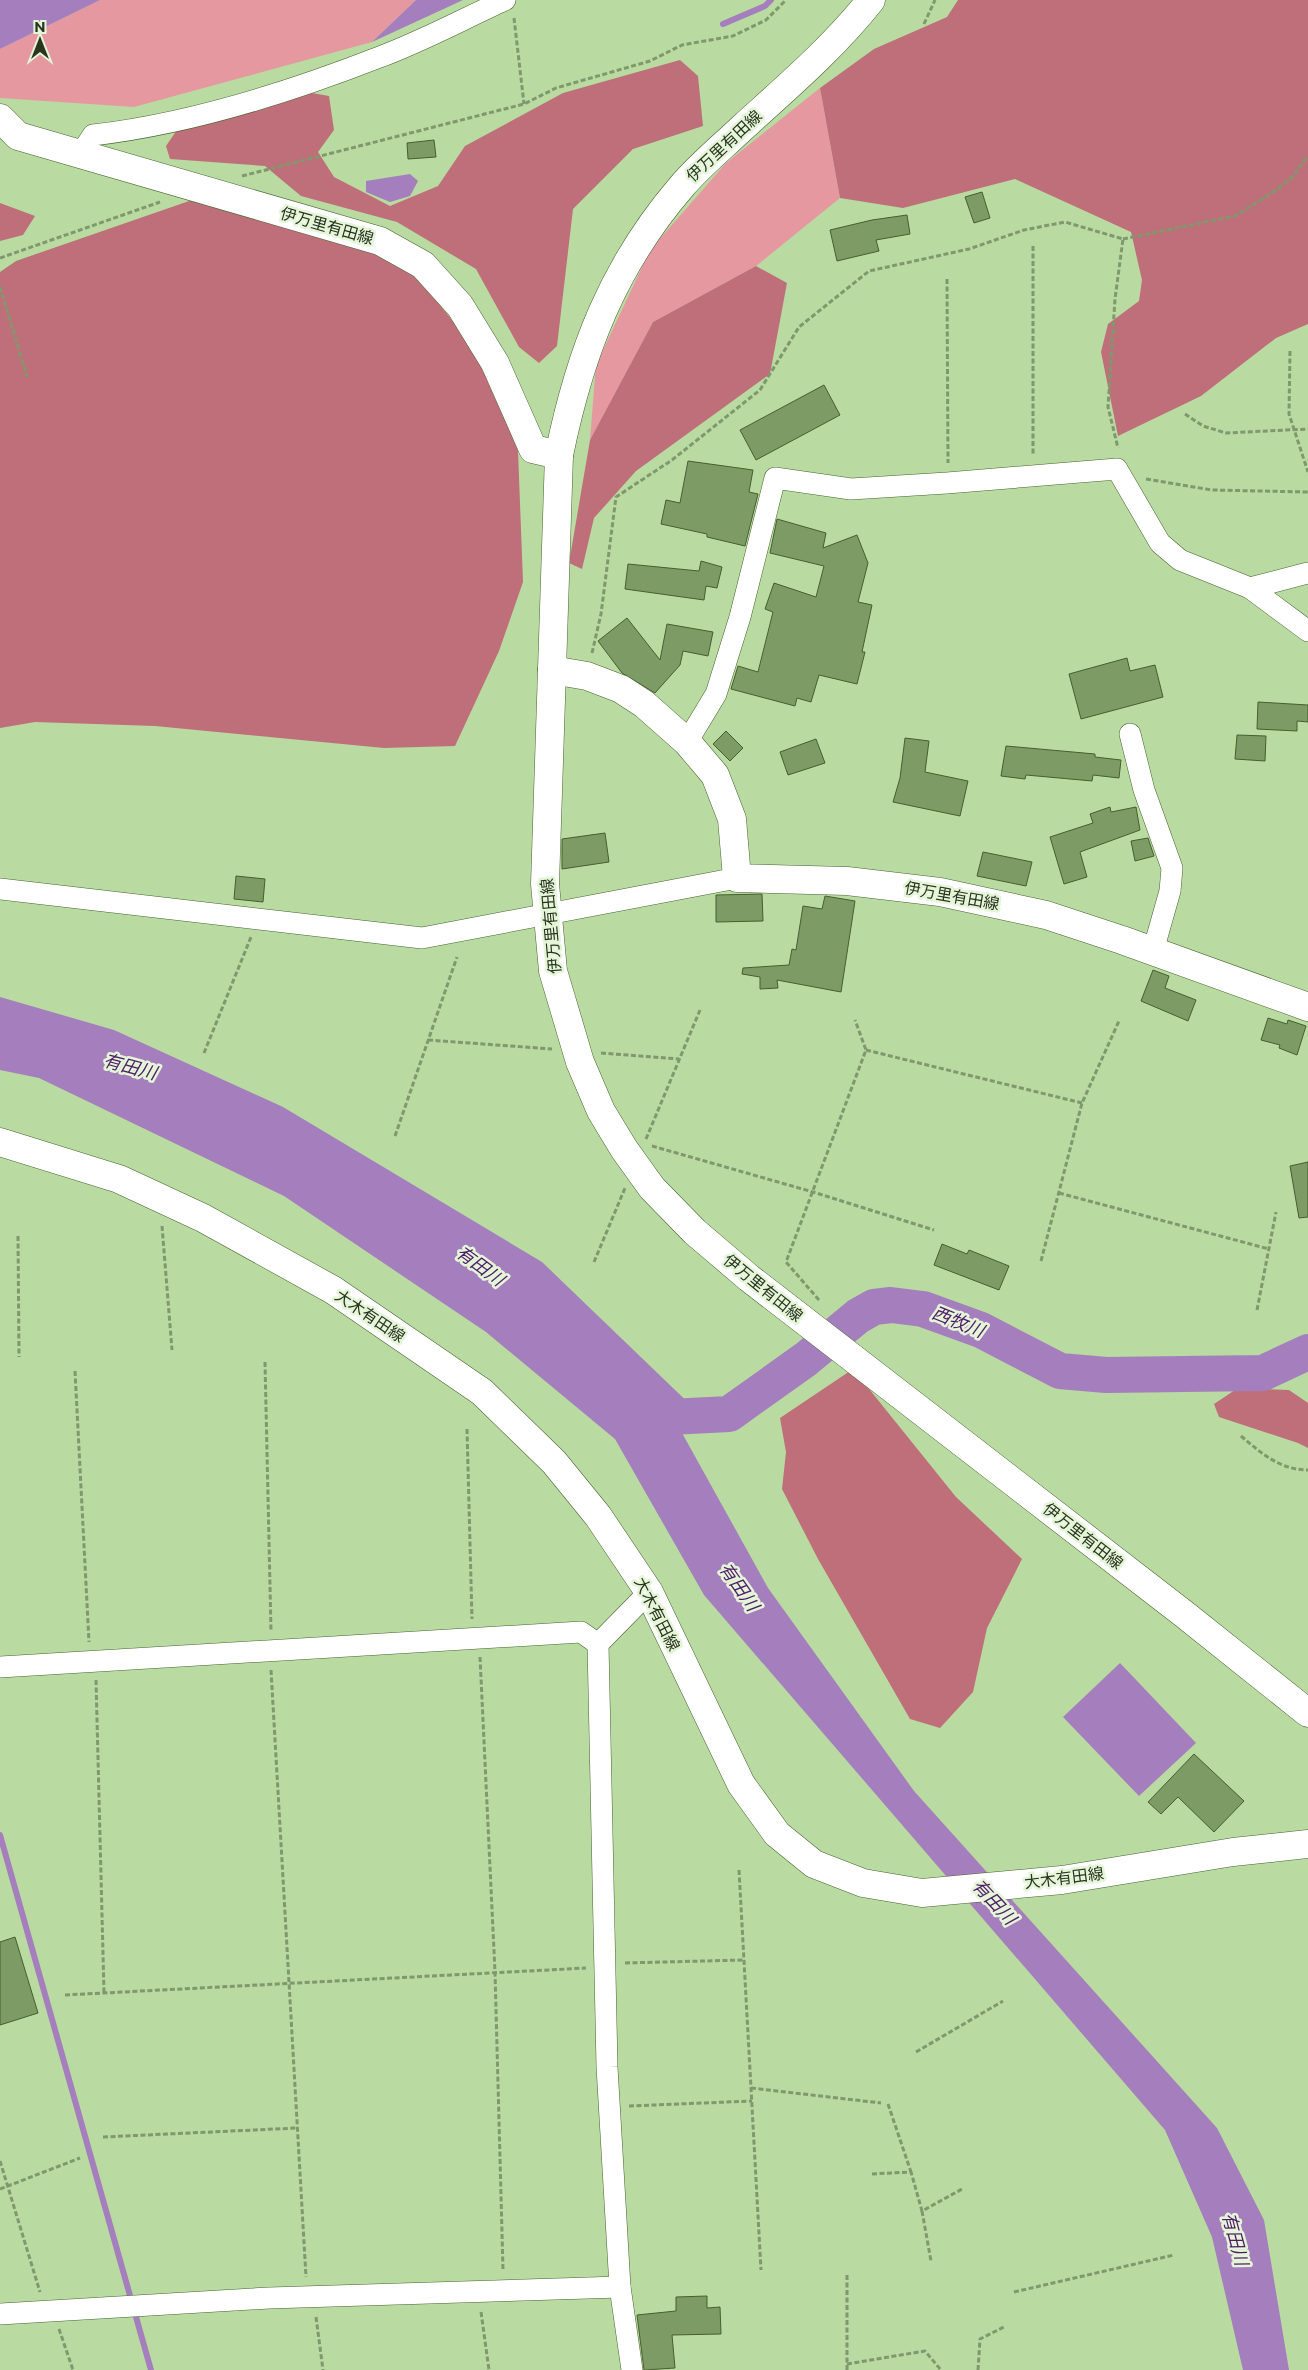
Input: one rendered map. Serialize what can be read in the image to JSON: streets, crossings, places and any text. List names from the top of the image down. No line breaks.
{"streets":{"main road":["伊万里有田線","大木有田線"]},"water":["有田川","西牧川"],"north":"top"}
